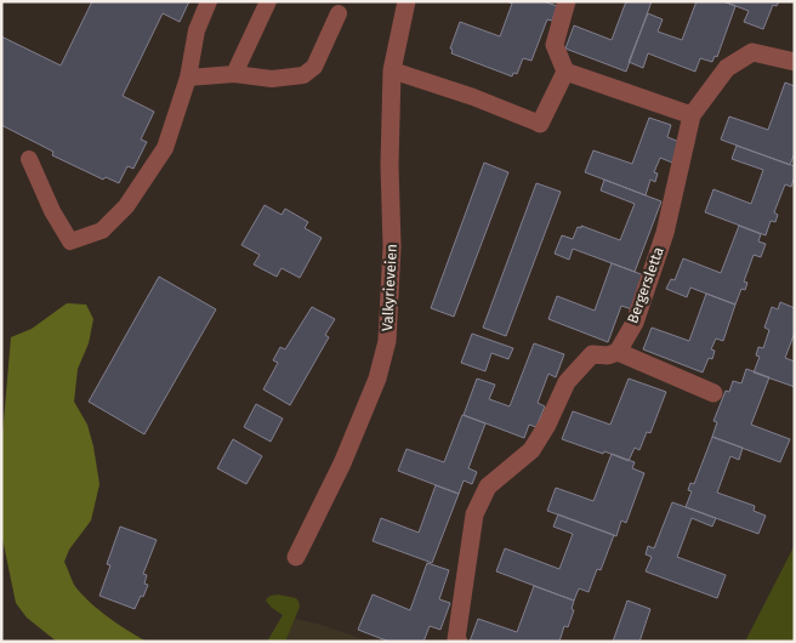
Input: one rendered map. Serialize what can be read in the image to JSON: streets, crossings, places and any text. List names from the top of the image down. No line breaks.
{"streets":{"street":["Bergersletta","Valkyrieveien"]}}
